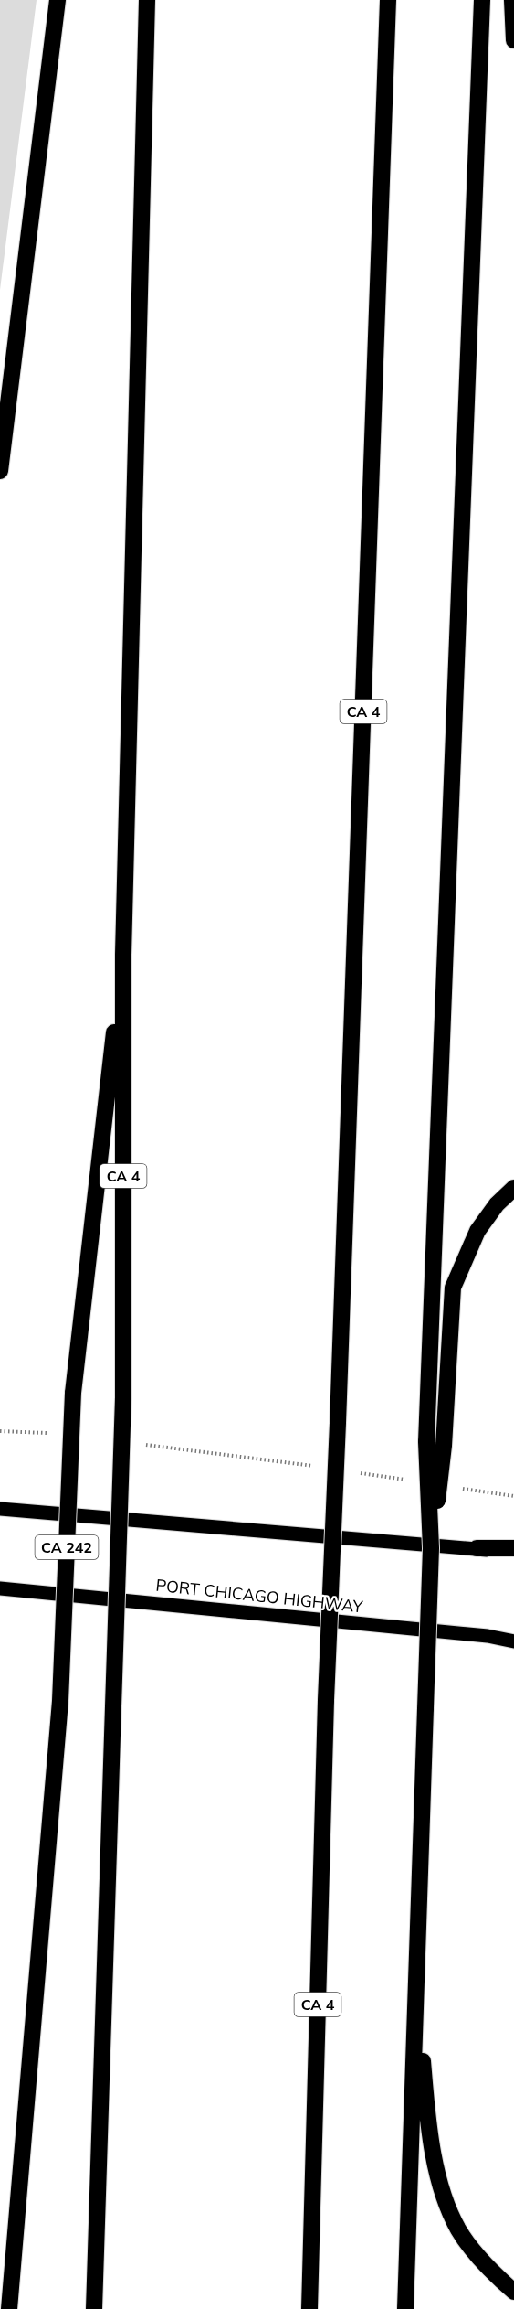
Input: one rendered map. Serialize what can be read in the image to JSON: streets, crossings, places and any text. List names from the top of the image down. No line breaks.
{"streets":{"highway":["CA 4","CA 242"],"main road":["PORT CHICAGO HIGHWAY"]},"crossings":[["CA 4","CA 242"]]}
